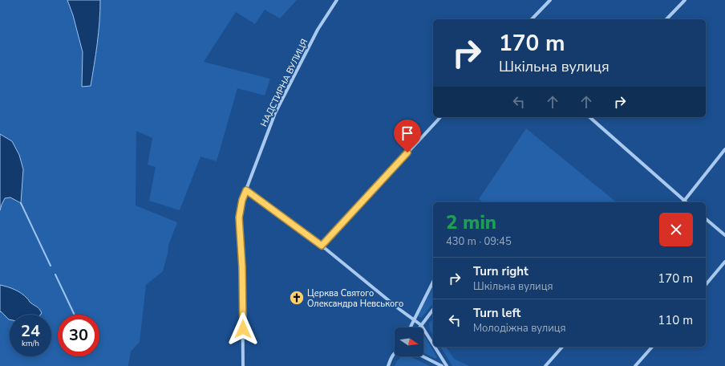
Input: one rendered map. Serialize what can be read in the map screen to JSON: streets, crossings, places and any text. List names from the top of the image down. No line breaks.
{"streets":{"street":["НАДСТИРНА ВУЛИЦЯ"]},"places":{"church":["Церква Святого Олександра Невського"]},"north":"right","page":{"turn":["170 m","Шкільна вулиця"],"heading":["2 min","430 m · 09:45"],"list":[{"name":"Turn right","note":"Шкільна вулиця","value":"170 m"},{"name":"Turn left","note":"Молодіжна вулиця","value":"110 m"}],"speed":"24 km/h","limit":"30"}}
